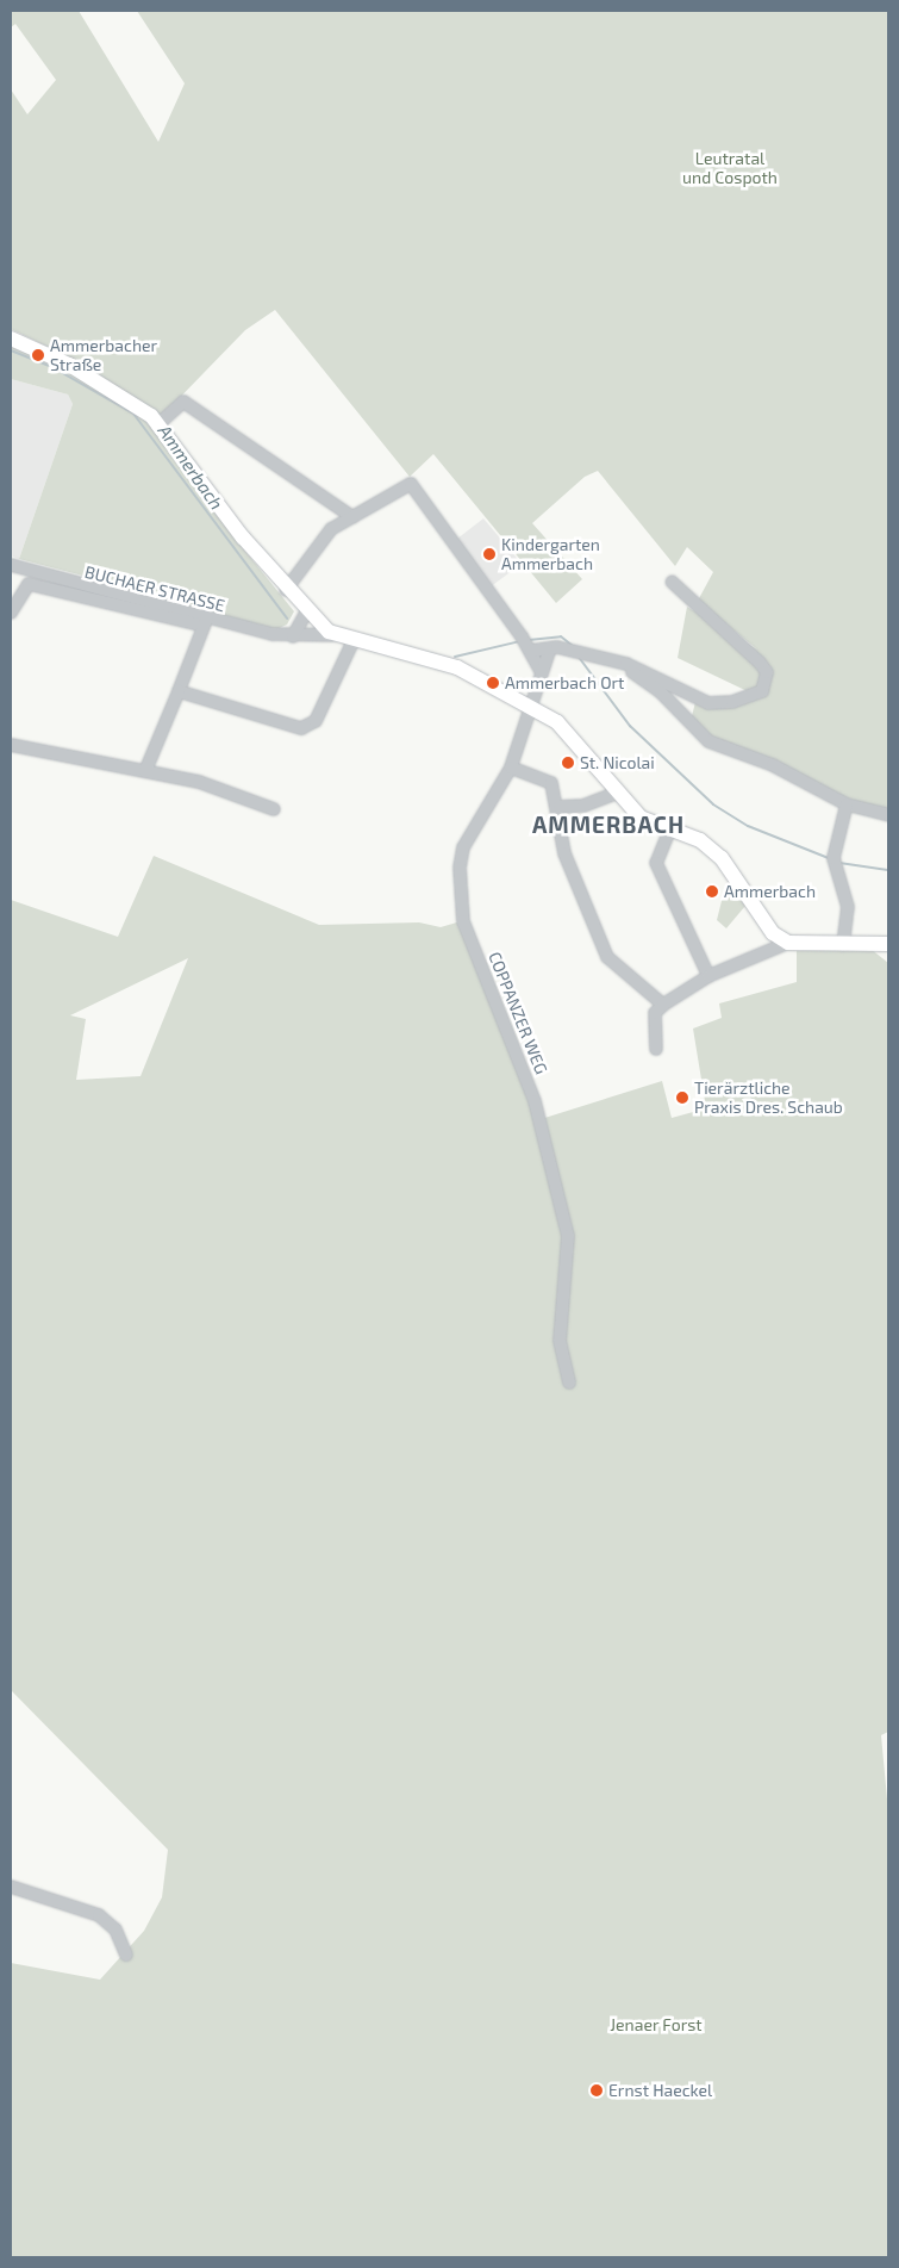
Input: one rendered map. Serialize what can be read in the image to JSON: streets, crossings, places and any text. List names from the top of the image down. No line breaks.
{"streets":{"street":["BUCHAER STRASSE","COPPANZER WEG"]},"districts":["AMMERBACH"],"water":["Ammerbach"],"parks":["Leutratal und Cospoth","Jenaer Forst"],"places":["Ammerbacher Straße","Kindergarten Ammerbach","Ammerbach Ort","St. Nicolai","Ammerbach","Tierärztliche Praxis Dres. Schaub","Ernst Haeckel"]}
